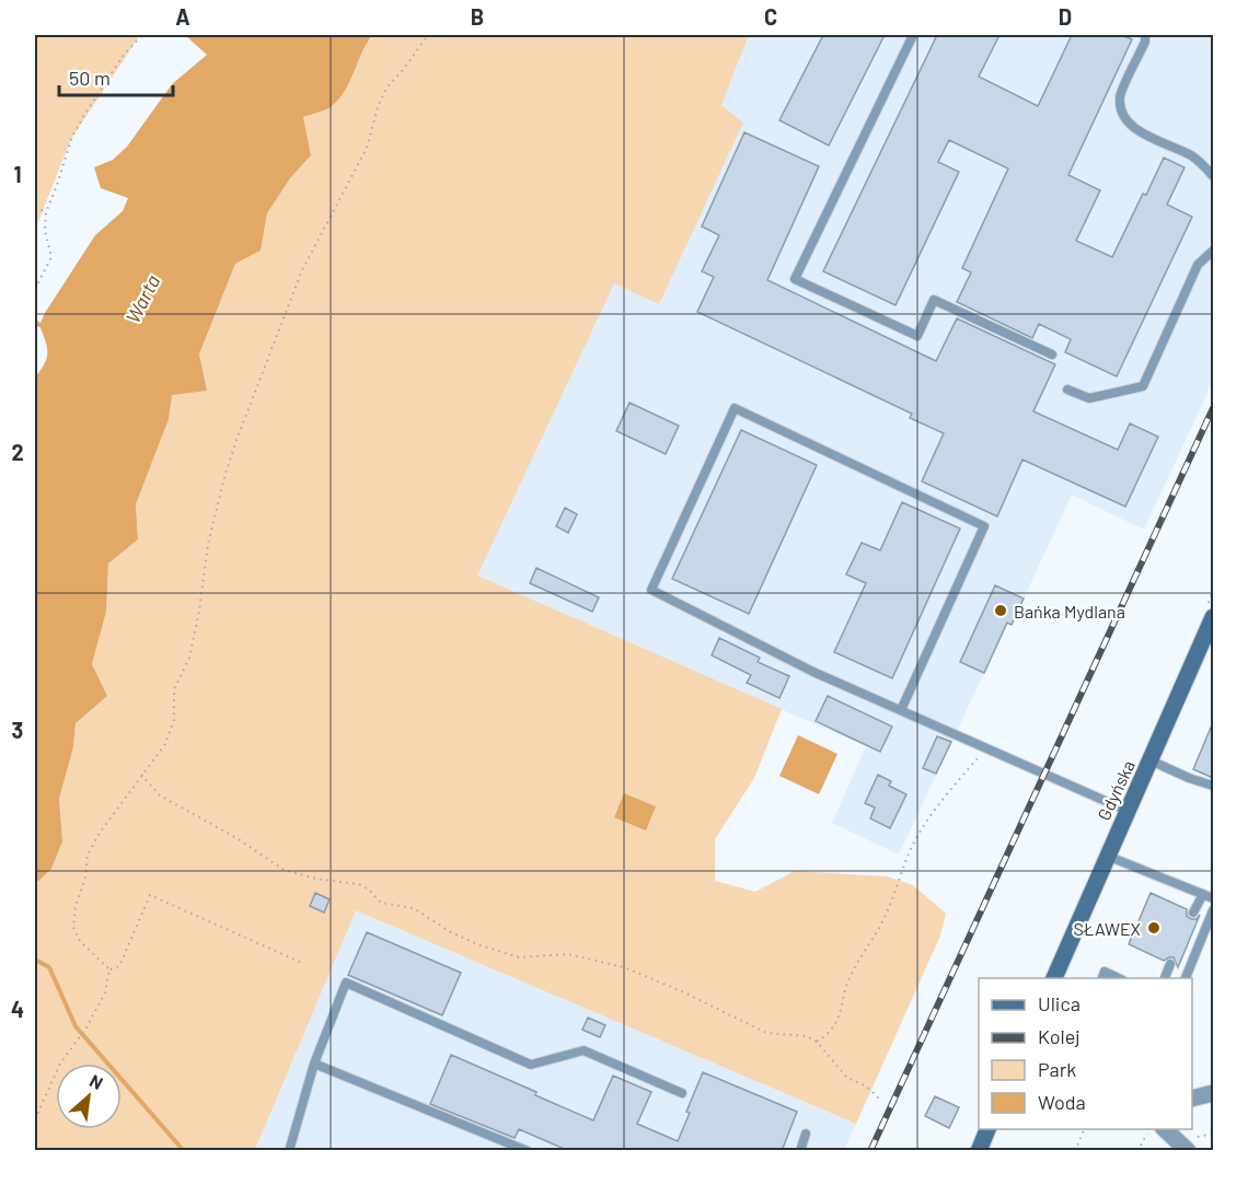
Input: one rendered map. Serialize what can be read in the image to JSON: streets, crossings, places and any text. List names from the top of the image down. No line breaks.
{"streets":{"main road":["Gdyńska"]},"water":["Warta"],"places":["Bańka Mydlana","SŁAWEX"],"legend":["Ulica","Kolej","Park","Woda"],"scale_bar":"50 m","north":"top right","grid":{"columns":["A","B","C","D"],"rows":["1","2","3","4"]}}
